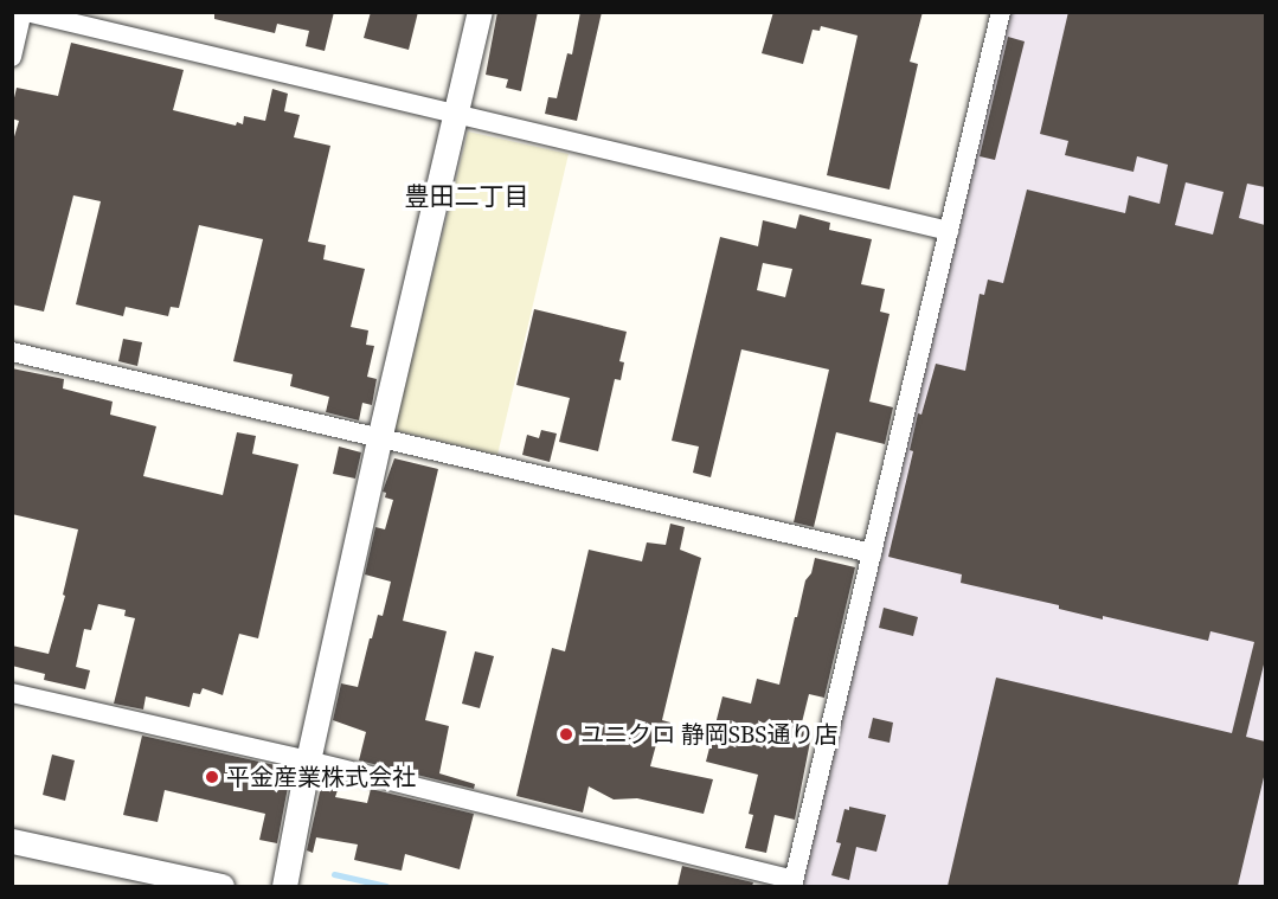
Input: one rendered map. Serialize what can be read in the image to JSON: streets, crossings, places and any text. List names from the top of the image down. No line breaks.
{"districts":["豊田二丁目"],"places":["ユニクロ 静岡SBS通り店","平金産業株式会社"]}
